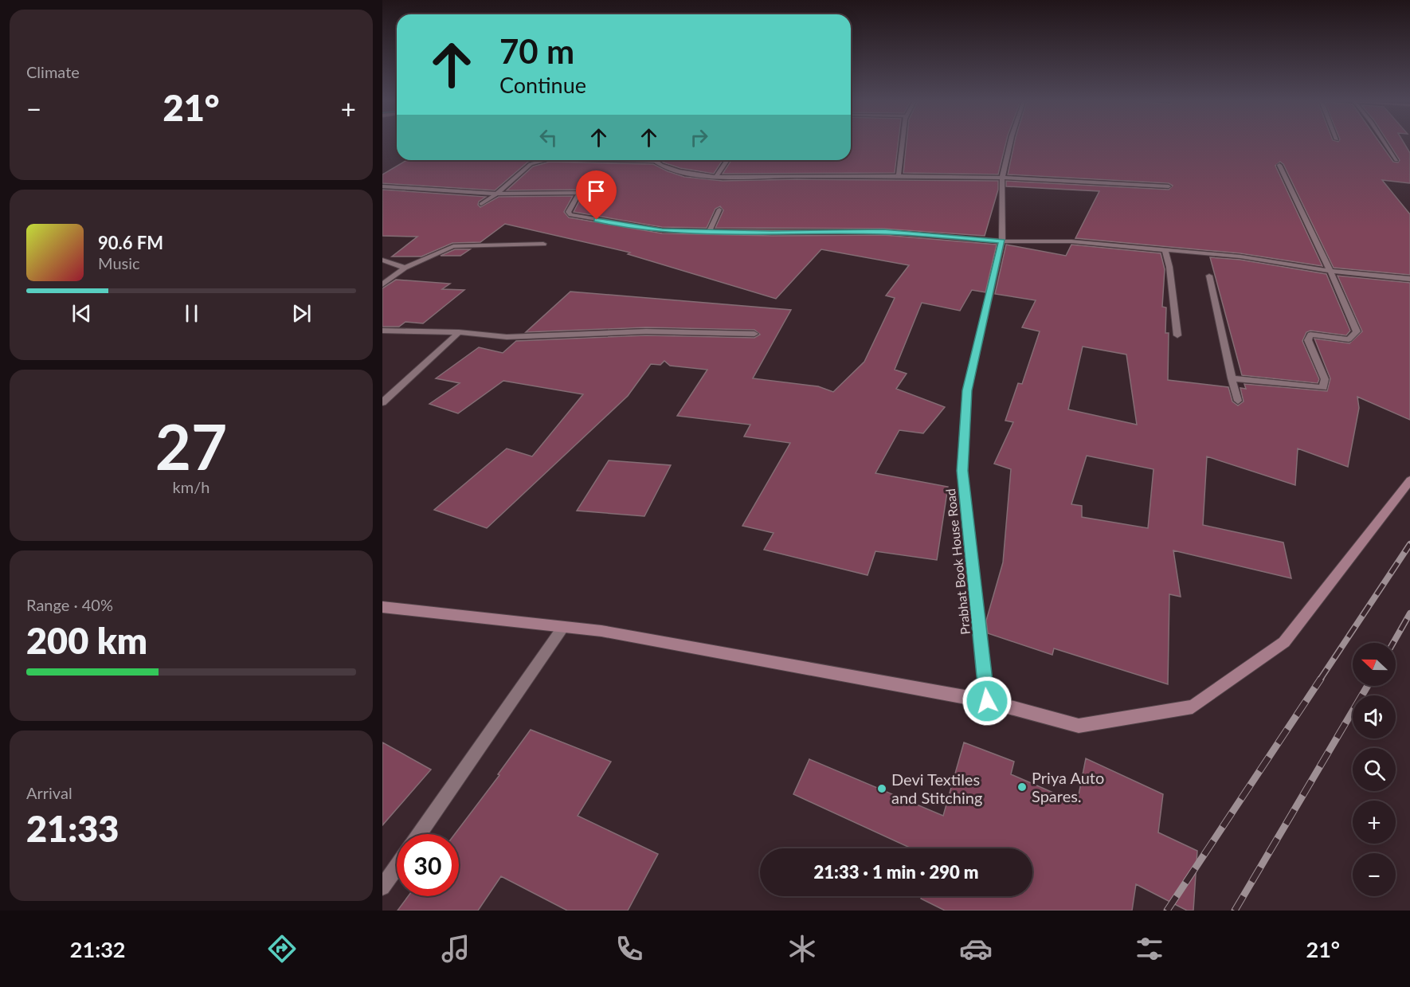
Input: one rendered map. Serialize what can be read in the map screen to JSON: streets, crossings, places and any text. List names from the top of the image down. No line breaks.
{"streets":{"street":["Prabhat Book House Road"]},"places":["Priya Auto Spares.","Devi Textiles and Stitching"],"north":"left","page":{"tile":["Climate",["27","km/h"],["Range · 40%","200 km"],["Arrival","21:33"]],"turn":["70 m","Continue"],"heat":["−","21°","+"],"song":["90.6 FM","Music"],"map_buttons":["+","−"],"limit":"30","trip":"21:33 · 1 min · 290 m","tabs":["21:32","21°"]}}
